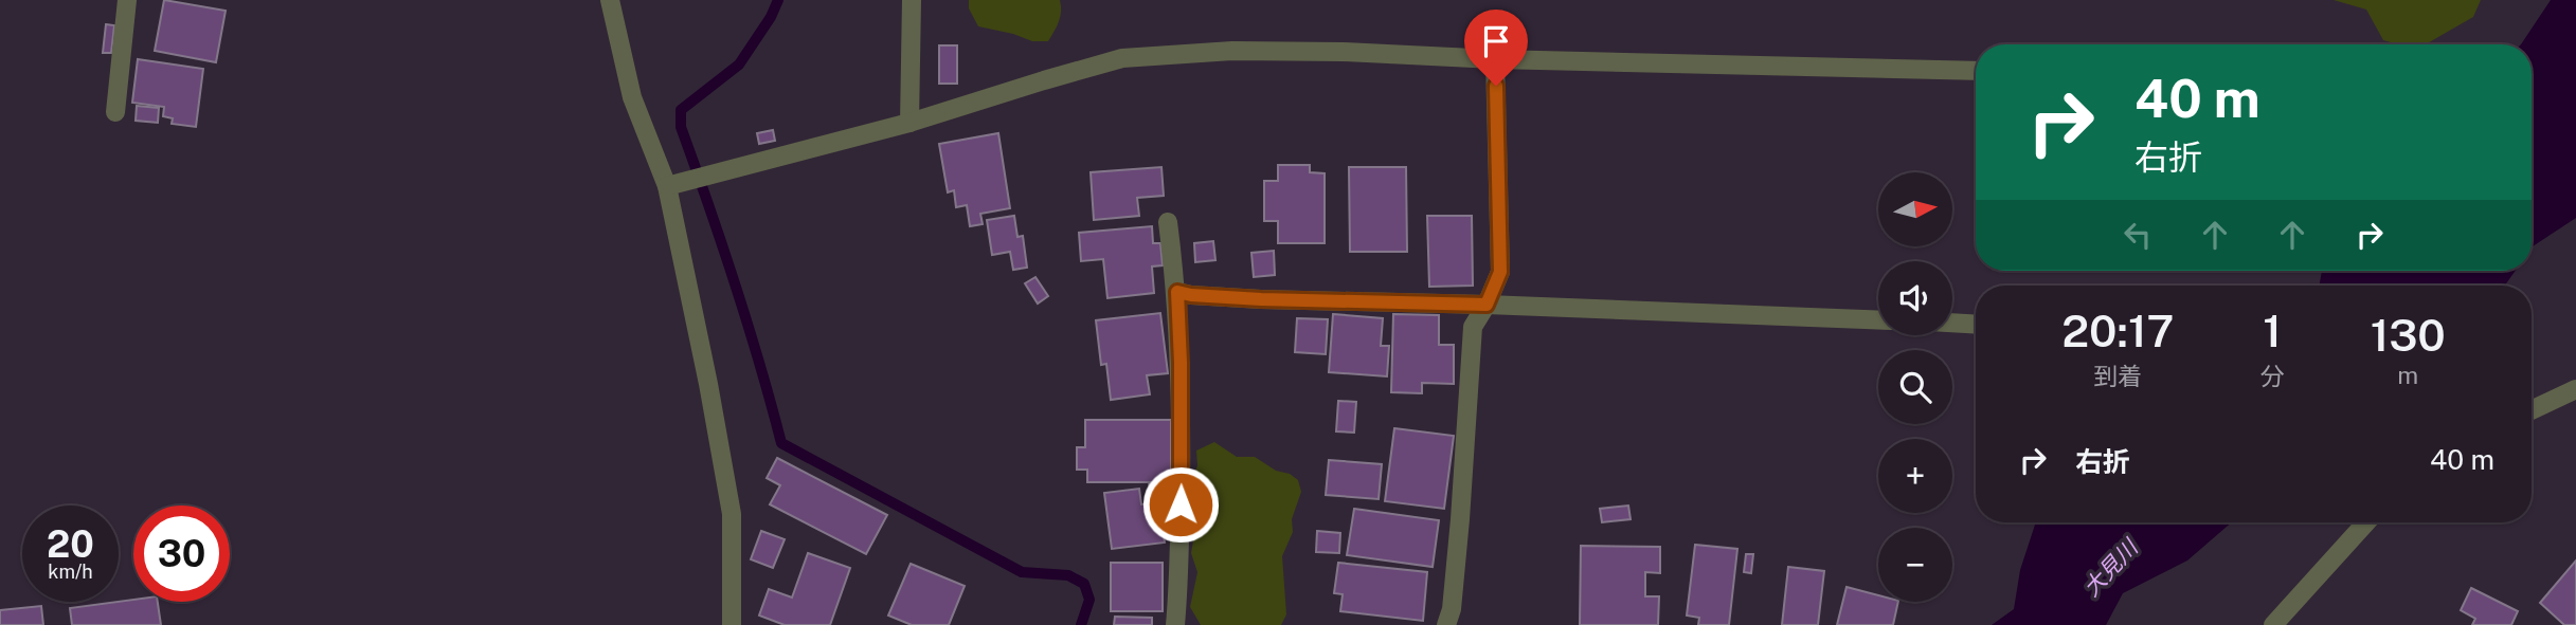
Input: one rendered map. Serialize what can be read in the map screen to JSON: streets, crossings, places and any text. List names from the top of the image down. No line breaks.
{"water":["大見川"],"north":"right","page":{"turn":["40 m","右折"],"map_buttons":["+","−"],"eta":["20:17","到着","1","分","130","m"],"list":[{"name":"右折","value":"40 m"}],"speed":"20 km/h","limit":"30"}}
